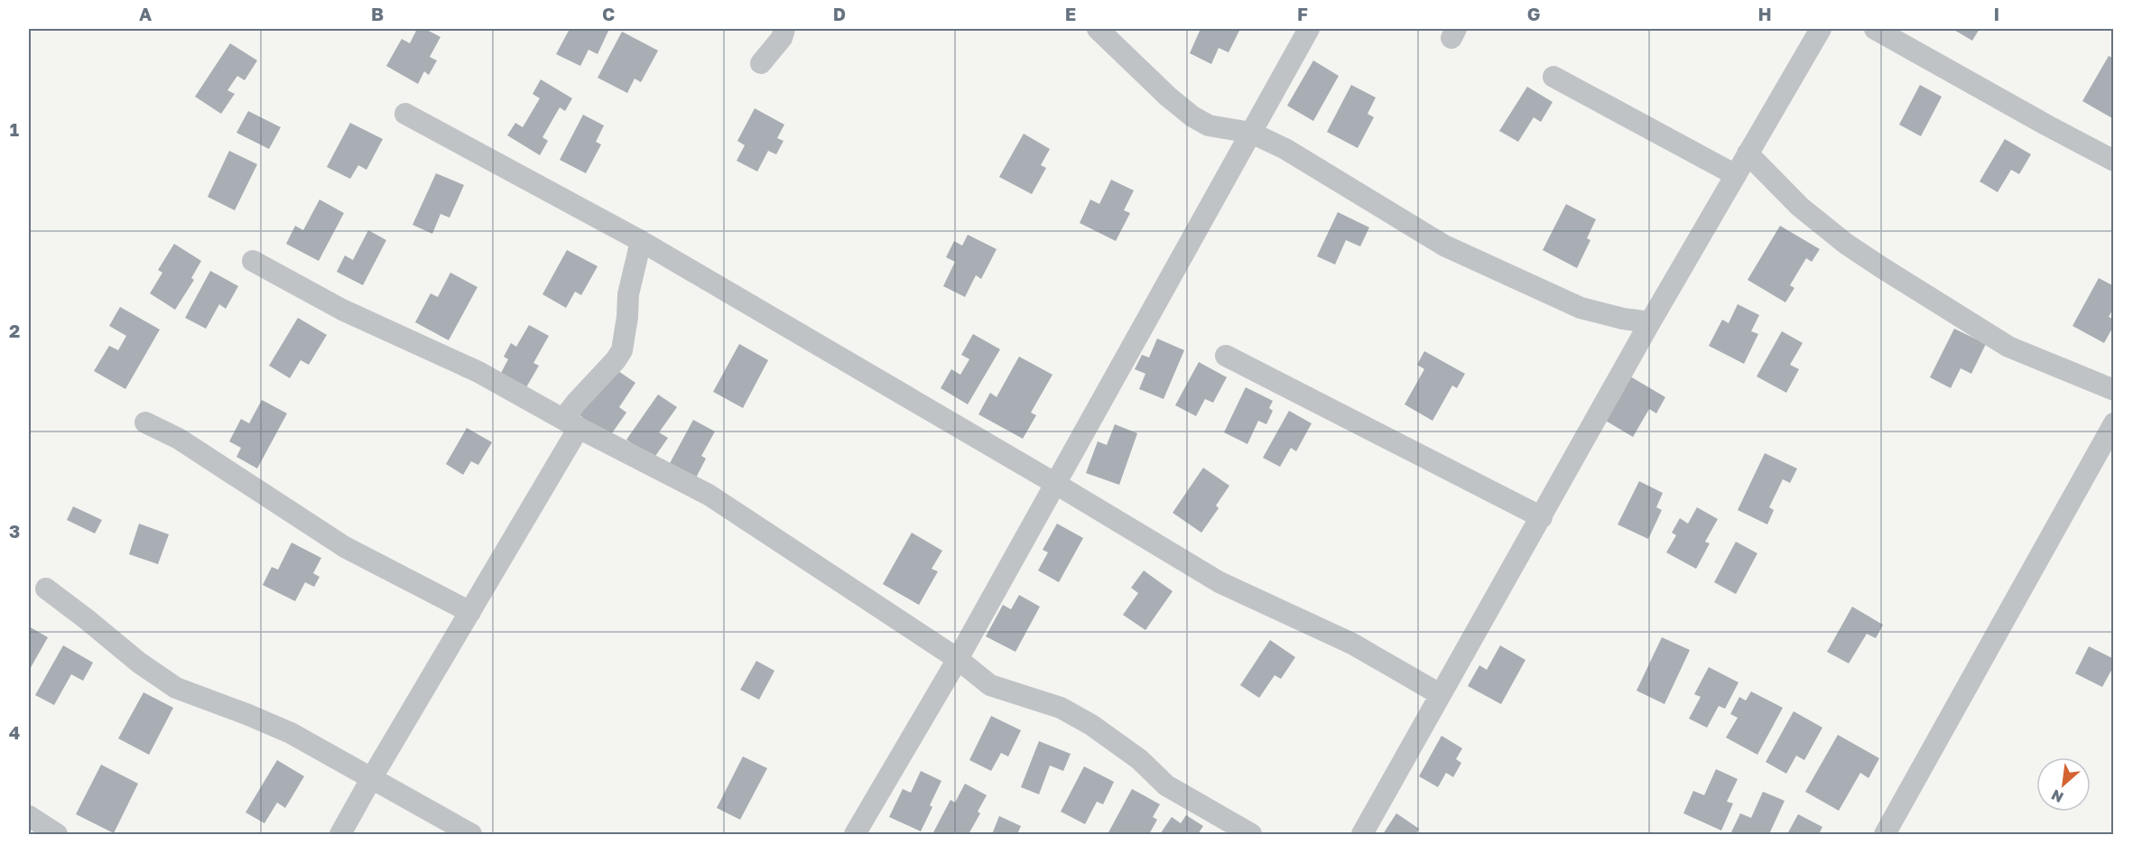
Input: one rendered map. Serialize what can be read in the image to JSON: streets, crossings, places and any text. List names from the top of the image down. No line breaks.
{"north":"bottom left","grid":{"columns":["A","B","C","D","E","F","G","H","I"],"rows":["1","2","3","4"]}}
